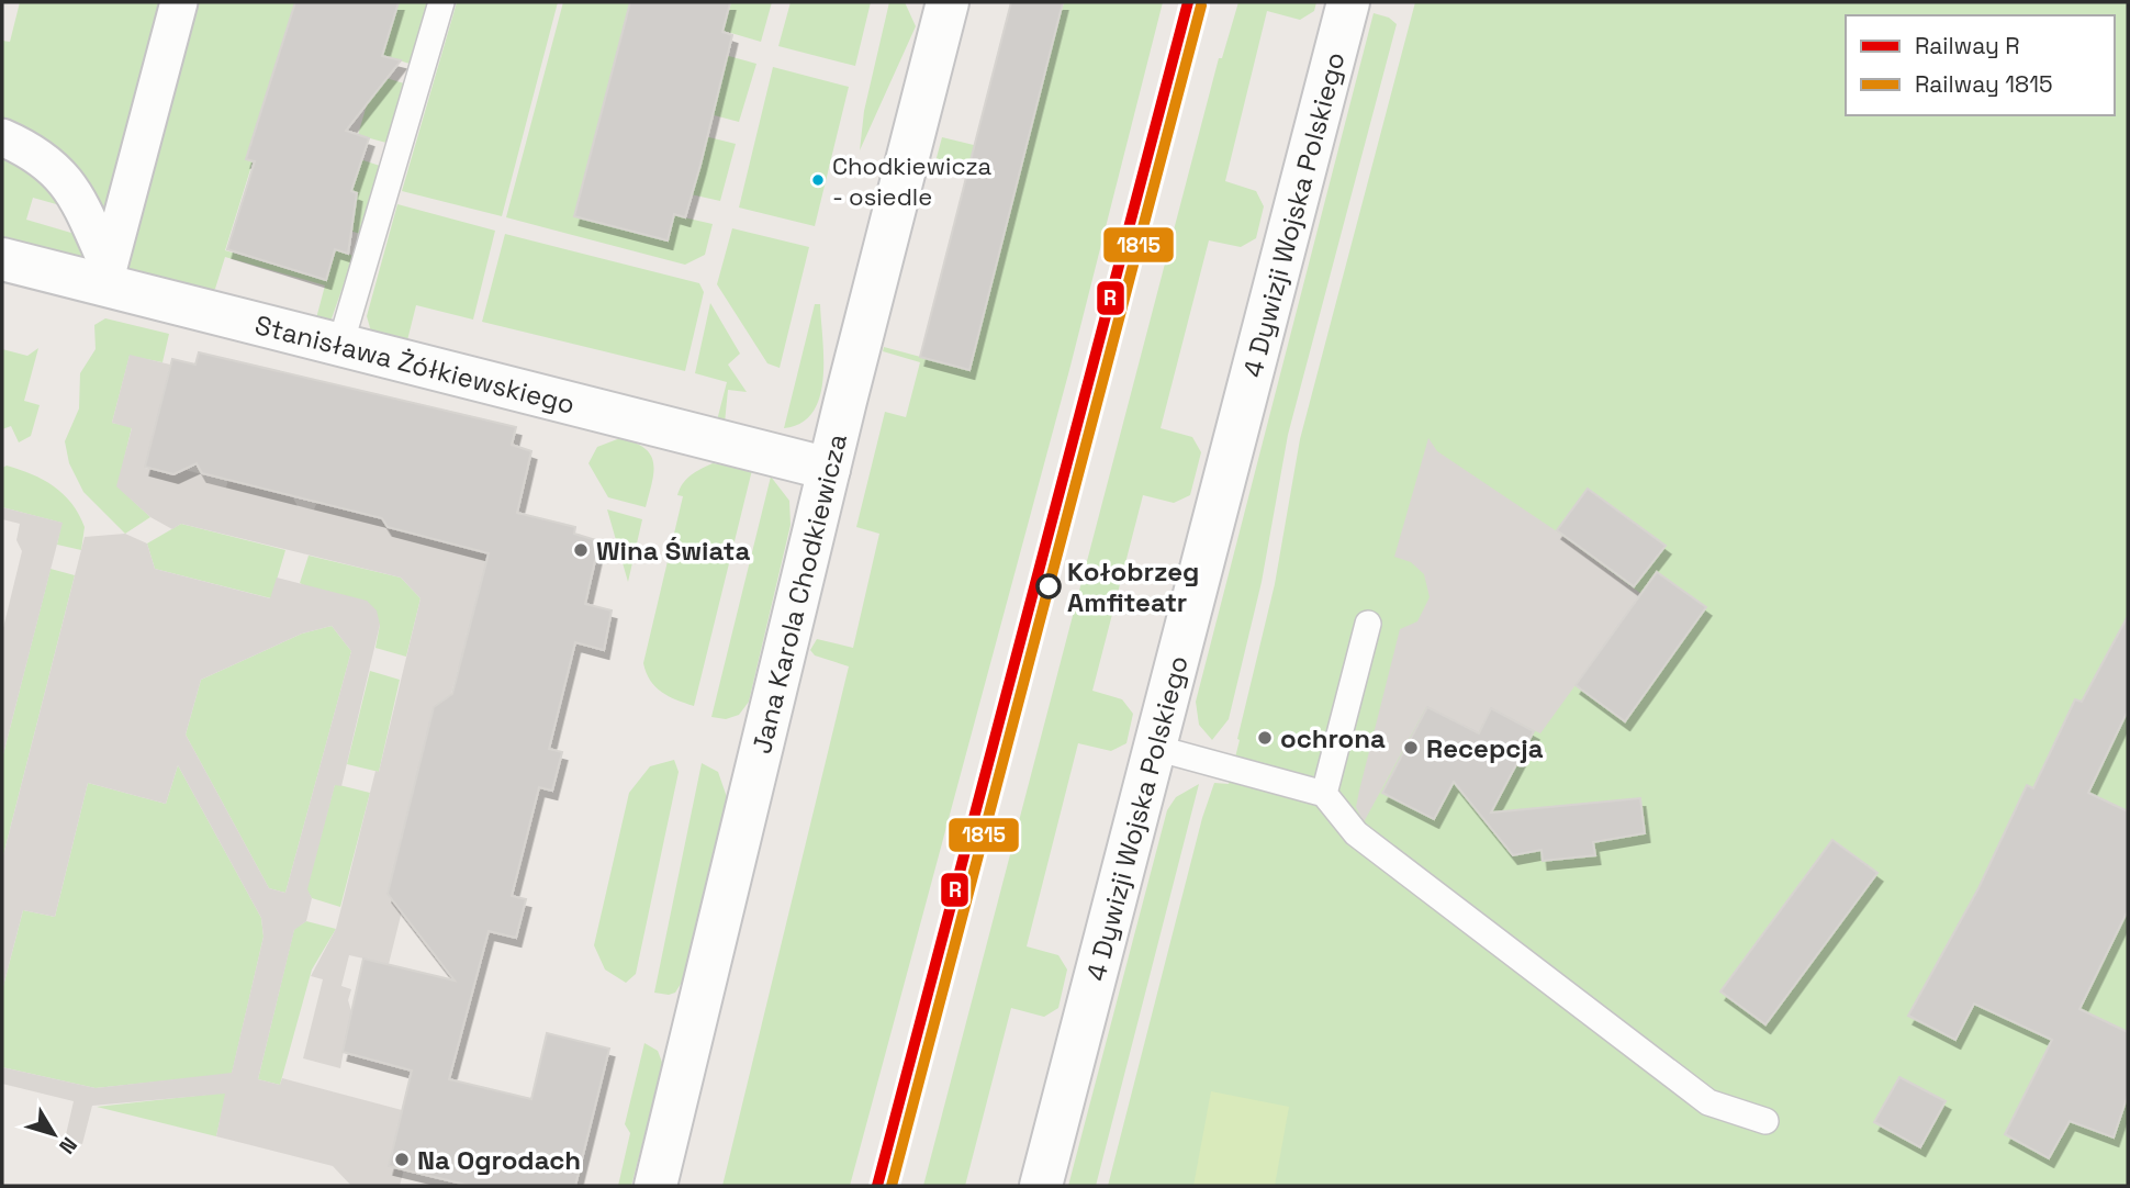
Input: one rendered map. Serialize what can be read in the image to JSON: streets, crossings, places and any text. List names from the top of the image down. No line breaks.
{"streets":{"street":["4 Dywizji Wojska Polskiego","Stanisława Żółkiewskiego","Jana Karola Chodkiewicza"]},"crossings":[["Stanisława Żółkiewskiego","Jana Karola Chodkiewicza"]],"places":["Chodkiewicza - osiedle","Wina Świata","Kołobrzeg Amfiteatr","ochrona","Recepcja","Na Ogrodach"],"lines":["rail line R","rail line 1815"],"legend":["Railway R","Railway 1815"],"north":"bottom right"}
